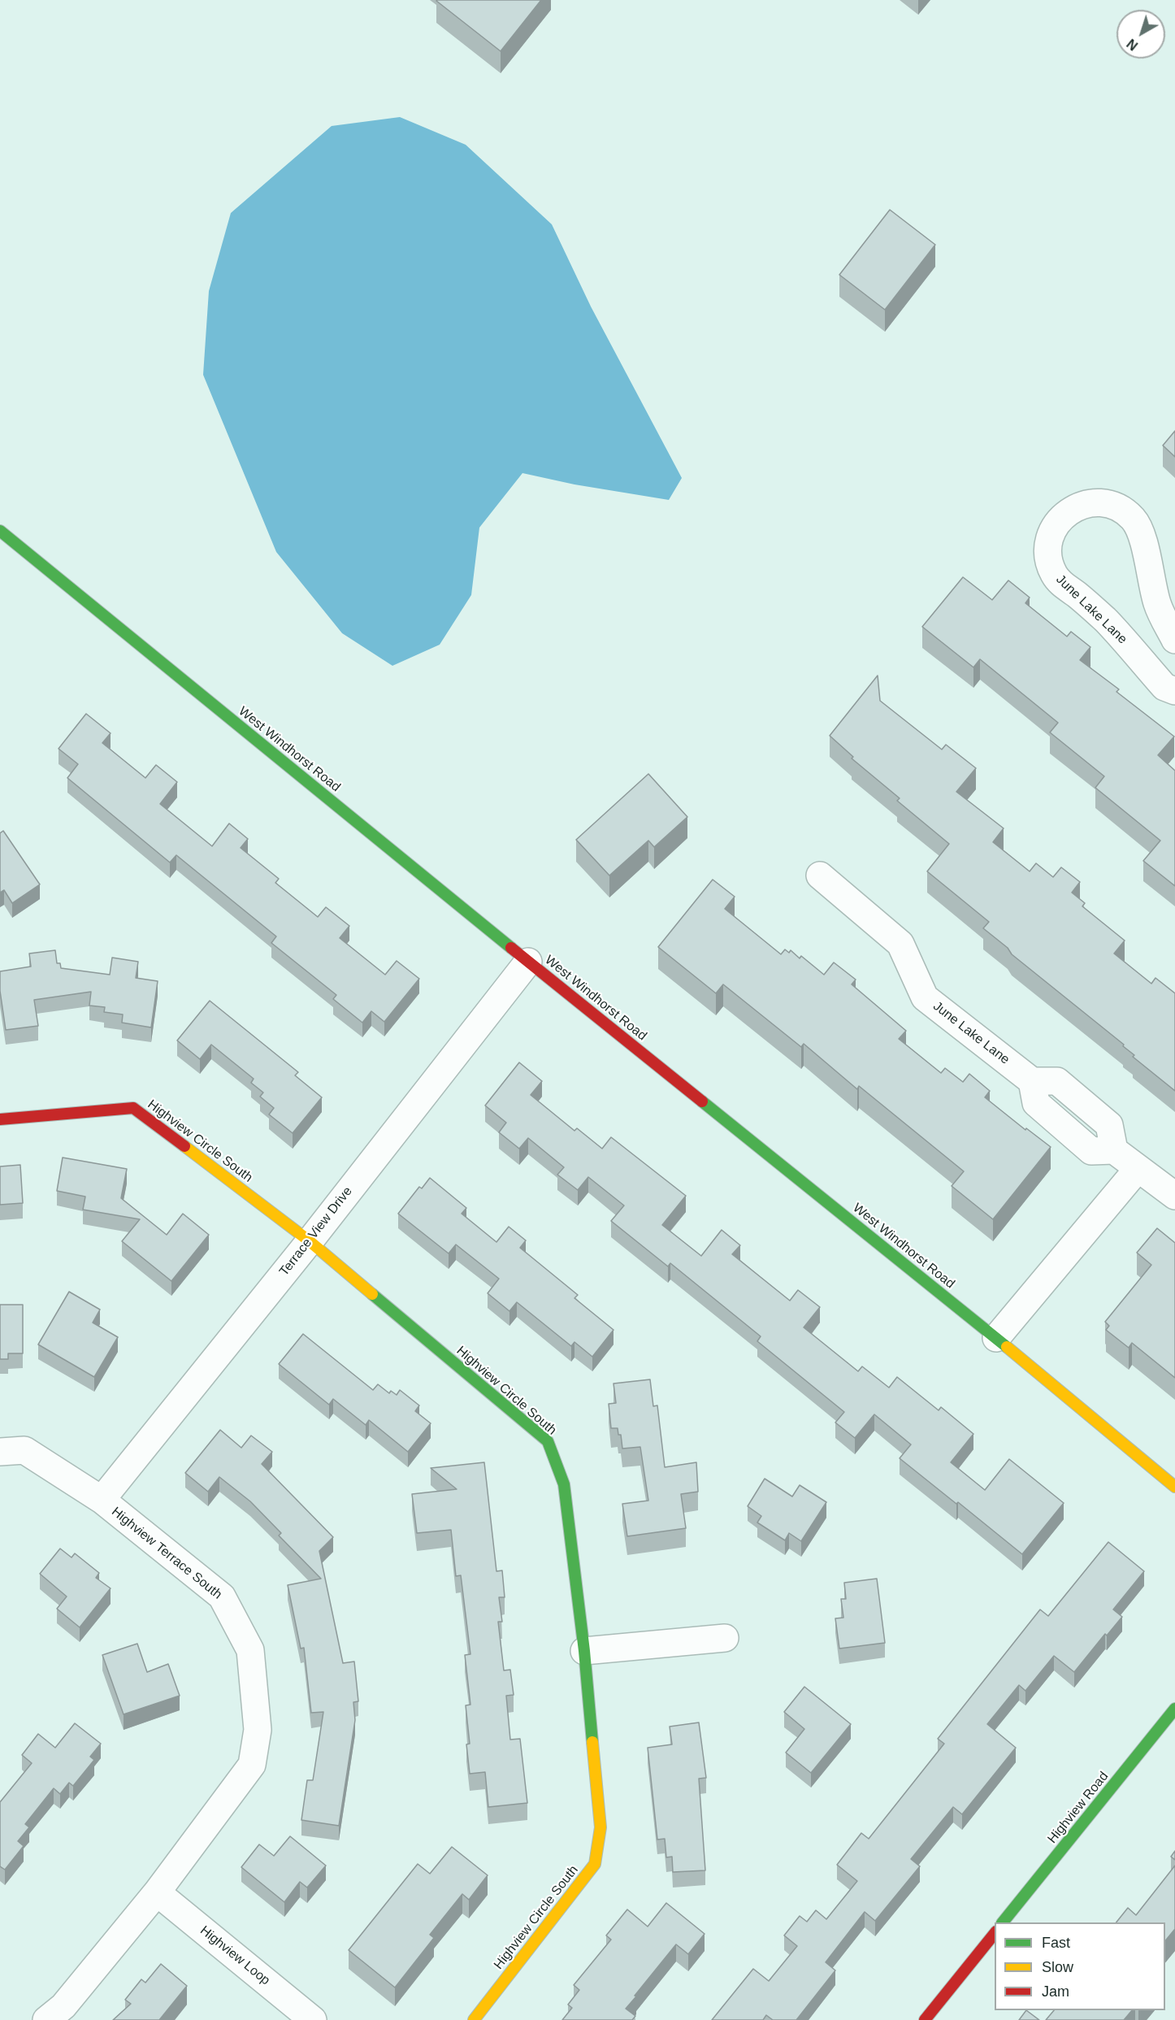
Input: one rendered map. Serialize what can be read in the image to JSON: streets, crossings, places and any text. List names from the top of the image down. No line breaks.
{"streets":{"street":["June Lake Lane","West Windhorst Road","Highview Circle South","Terrace View Drive","Highview Terrace South","Highview Road","Highview Loop"]},"crossings":[["West Windhorst Road","Terrace View Drive"],["Highview Circle South","Terrace View Drive"],["Terrace View Drive","Highview Terrace South"],["Highview Terrace South","Highview Loop"]],"legend":["Fast","Slow","Jam"],"north":"bottom left"}
